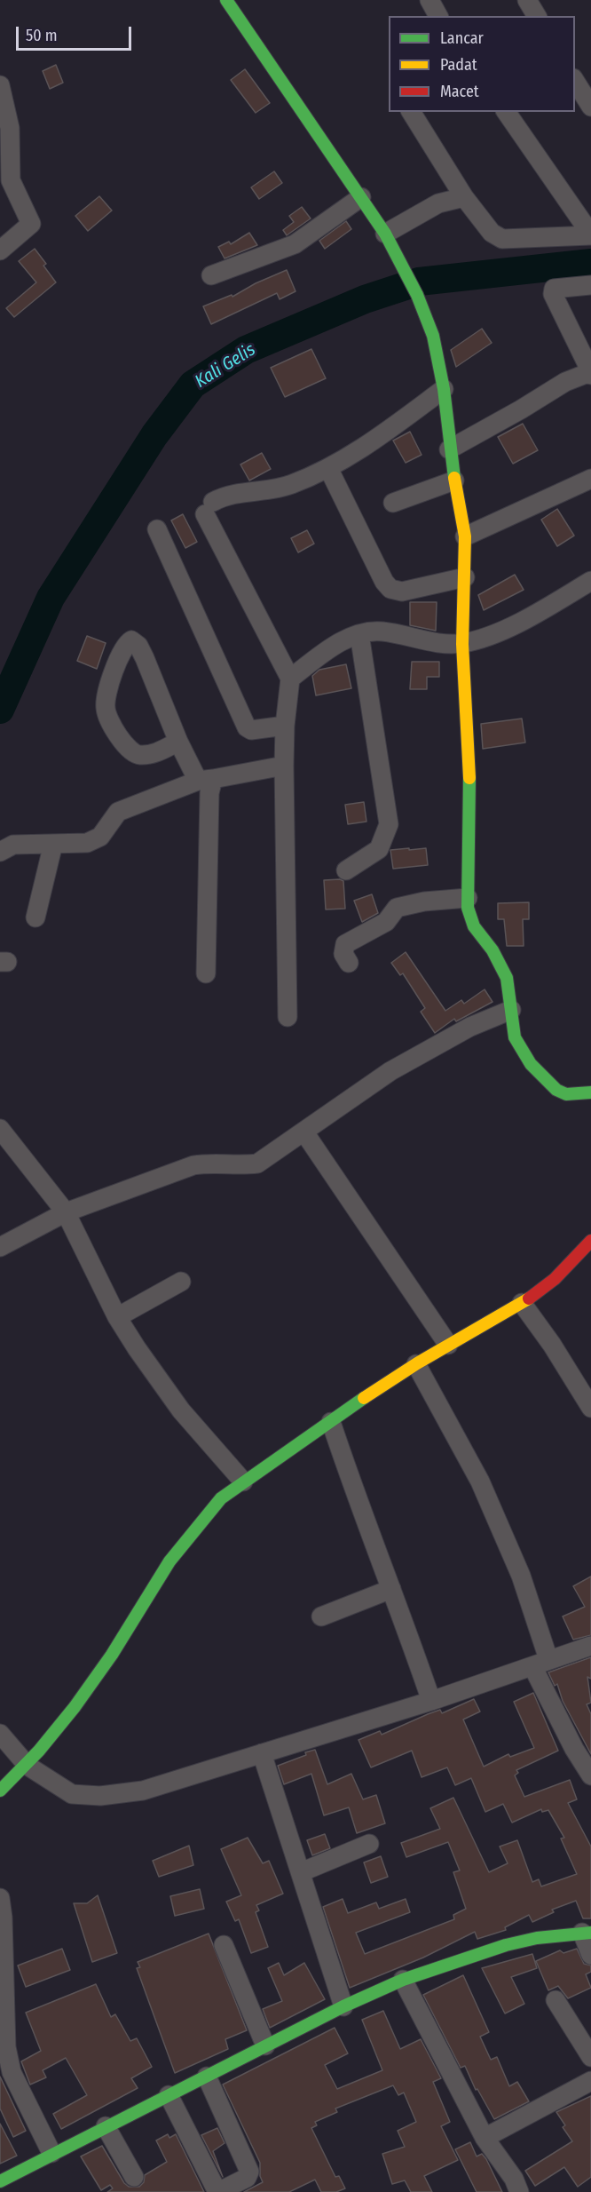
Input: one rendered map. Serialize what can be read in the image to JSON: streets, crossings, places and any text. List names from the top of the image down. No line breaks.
{"water":["Kali Gelis"],"legend":["Lancar","Padat","Macet"],"scale_bar":"50 m"}
